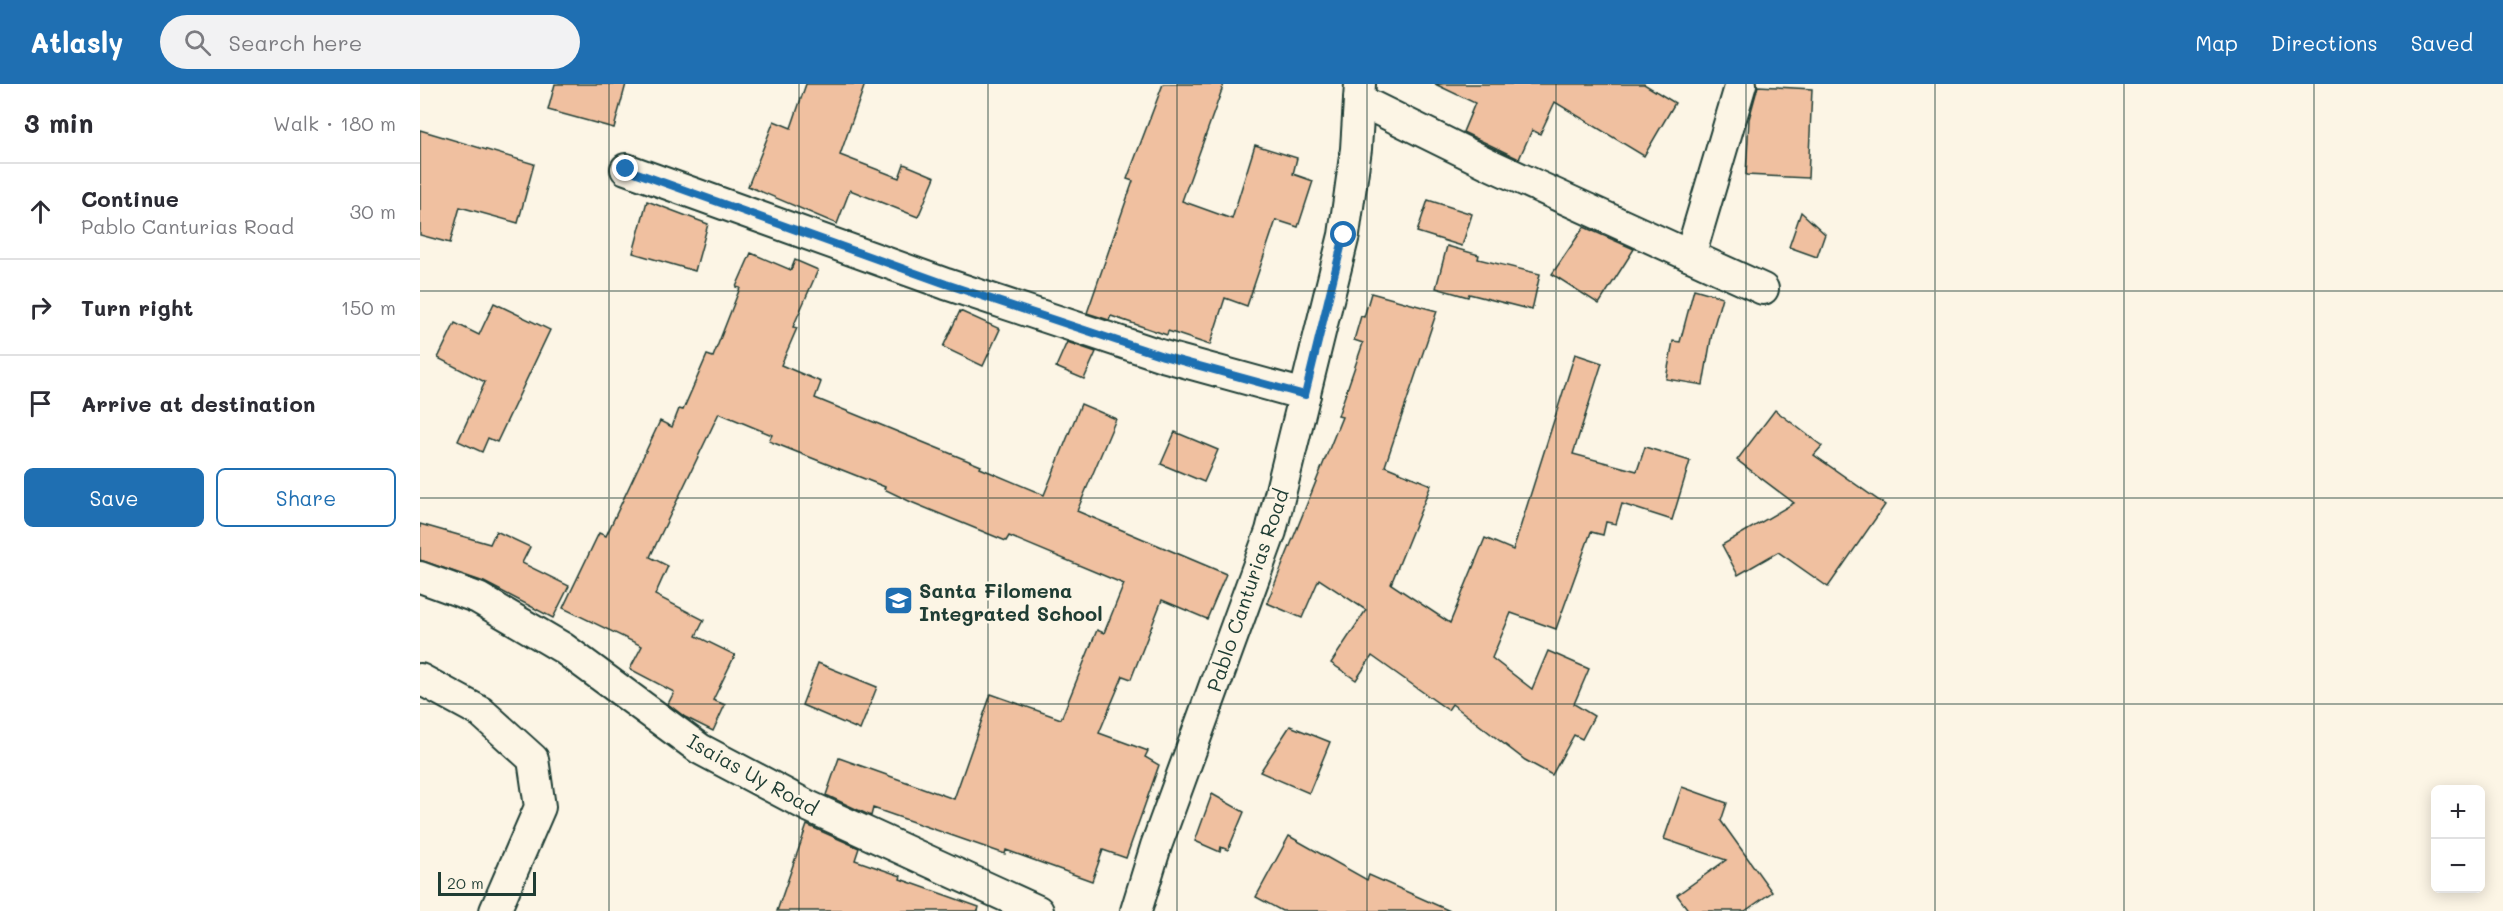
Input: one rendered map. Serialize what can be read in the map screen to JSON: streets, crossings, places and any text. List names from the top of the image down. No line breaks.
{"streets":{"street":["Pablo Canturias Road","Isaias Uy Road"]},"places":{"school or university":["Santa Filomena Integrated School"]},"scale_bar":"20 m","page":{"header":"Atlasly","search":"Search here","nav":["Map","Directions","Saved"],"heading":["3 min","Walk · 180 m"],"list":[["Continue","Pablo Canturias Road","30 m"],["Turn right","150 m"],"Arrive at destination"],"buttons":["Save","Share"],"map_buttons":["+","−"],"scale":"20 m"}}
